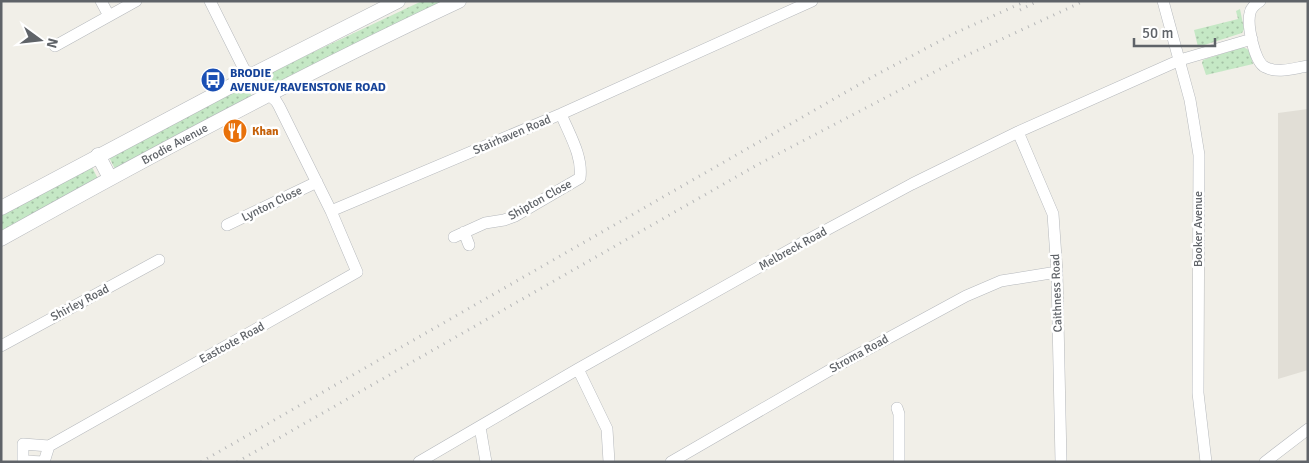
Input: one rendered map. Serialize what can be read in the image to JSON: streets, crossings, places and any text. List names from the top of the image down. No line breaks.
{"streets":{"street":["Stairhaven Road","Brodie Avenue","Shipton Close","Lynton Close","Booker Avenue","Melbreck Road","Caithness Road","Shirley Road","Eastcote Road","Stroma Road"]},"crossings":[["Stairhaven Road","Shipton Close"],["Stairhaven Road","Eastcote Road"],["Booker Avenue","Melbreck Road"],["Melbreck Road","Caithness Road"],["Caithness Road","Stroma Road"]],"places":{"bus stop":["BRODIE AVENUE/RAVENSTONE ROAD"],"restaurant":["Khan"]},"scale_bar":"50 m","north":"right"}
